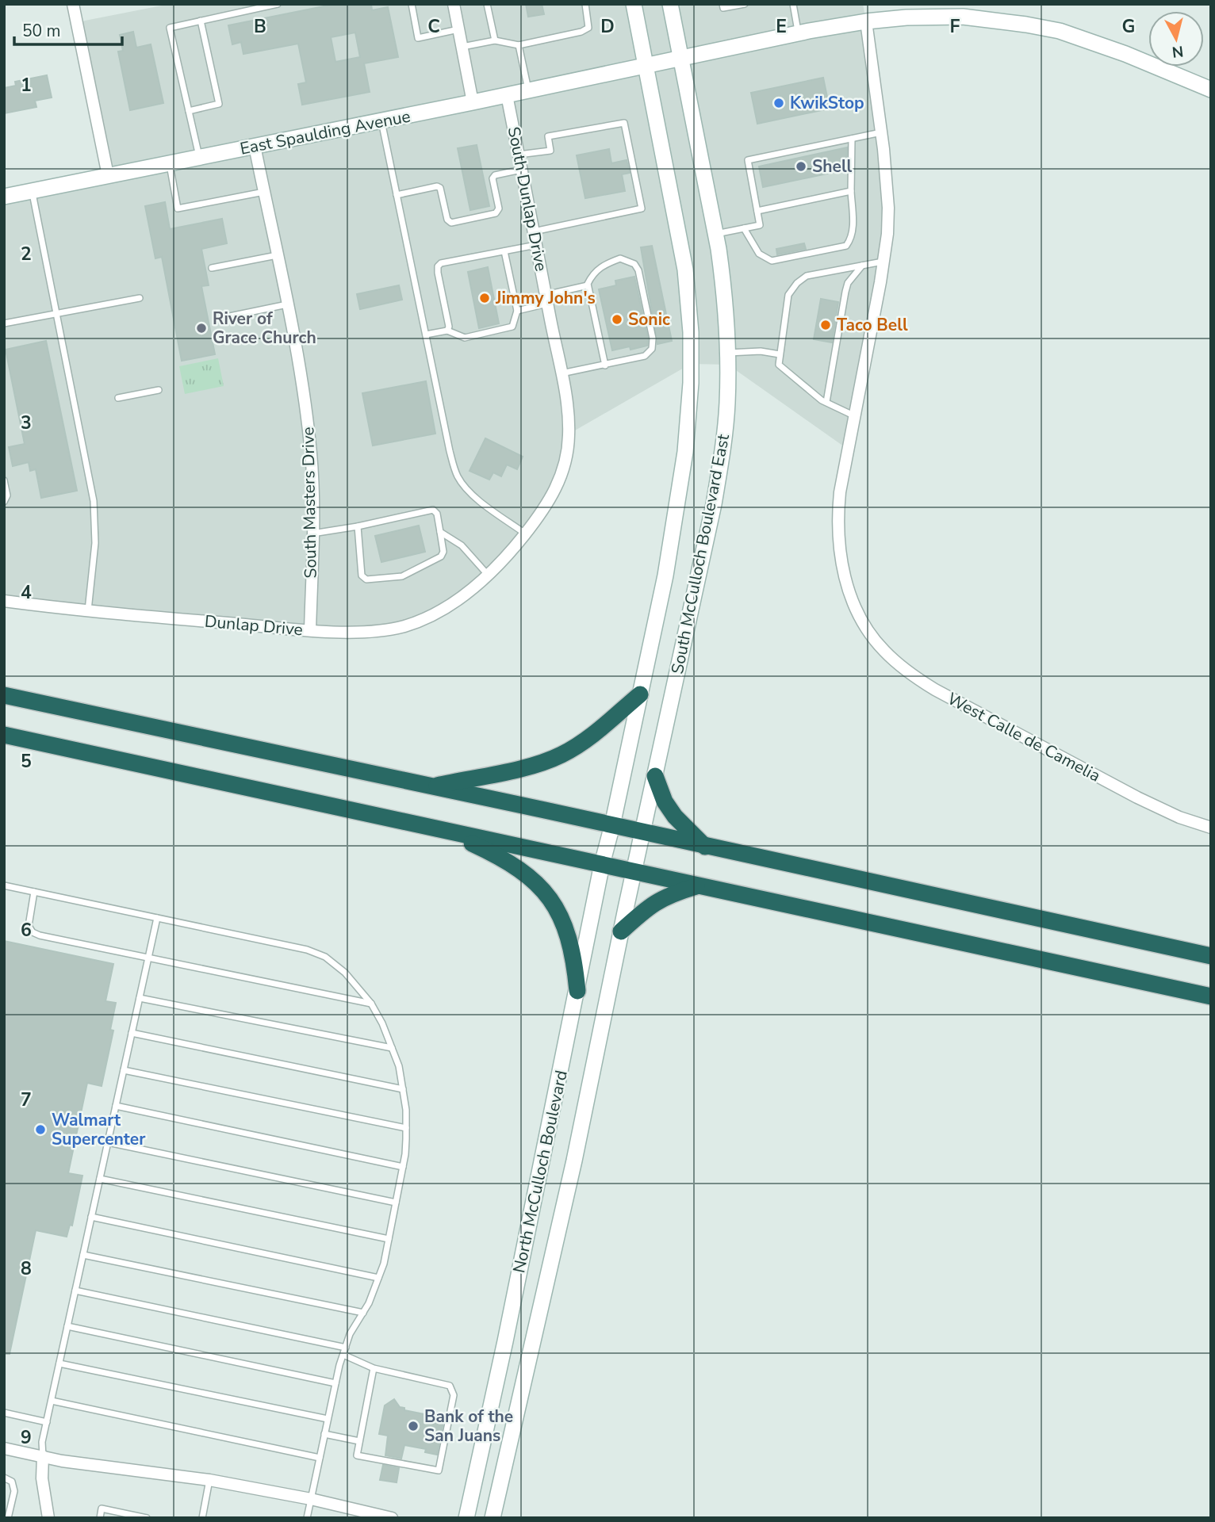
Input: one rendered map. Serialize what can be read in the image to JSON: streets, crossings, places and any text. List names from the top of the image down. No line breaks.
{"streets":{"street":["East Spaulding Avenue","South Dunlap Drive","South Masters Drive","South McCulloch Boulevard East","Dunlap Drive","West Calle de Camelia","North McCulloch Boulevard"]},"crossings":[["East Spaulding Avenue","South Dunlap Drive"],["East Spaulding Avenue","South Masters Drive"],["East Spaulding Avenue","South McCulloch Boulevard East"],["East Spaulding Avenue","West Calle de Camelia"],["South Dunlap Drive","Dunlap Drive"],["South Masters Drive","Dunlap Drive"],["South McCulloch Boulevard East","North McCulloch Boulevard"]],"places":["KwikStop","Shell","Jimmy John's","Sonic","Taco Bell","River of Grace Church","Walmart Supercenter","Bank of the San Juans"],"scale_bar":"50 m","north":"bottom","grid":{"columns":["B","C","D","E","F","G"],"rows":["1","2","3","4","5","6","7","8","9"]}}
